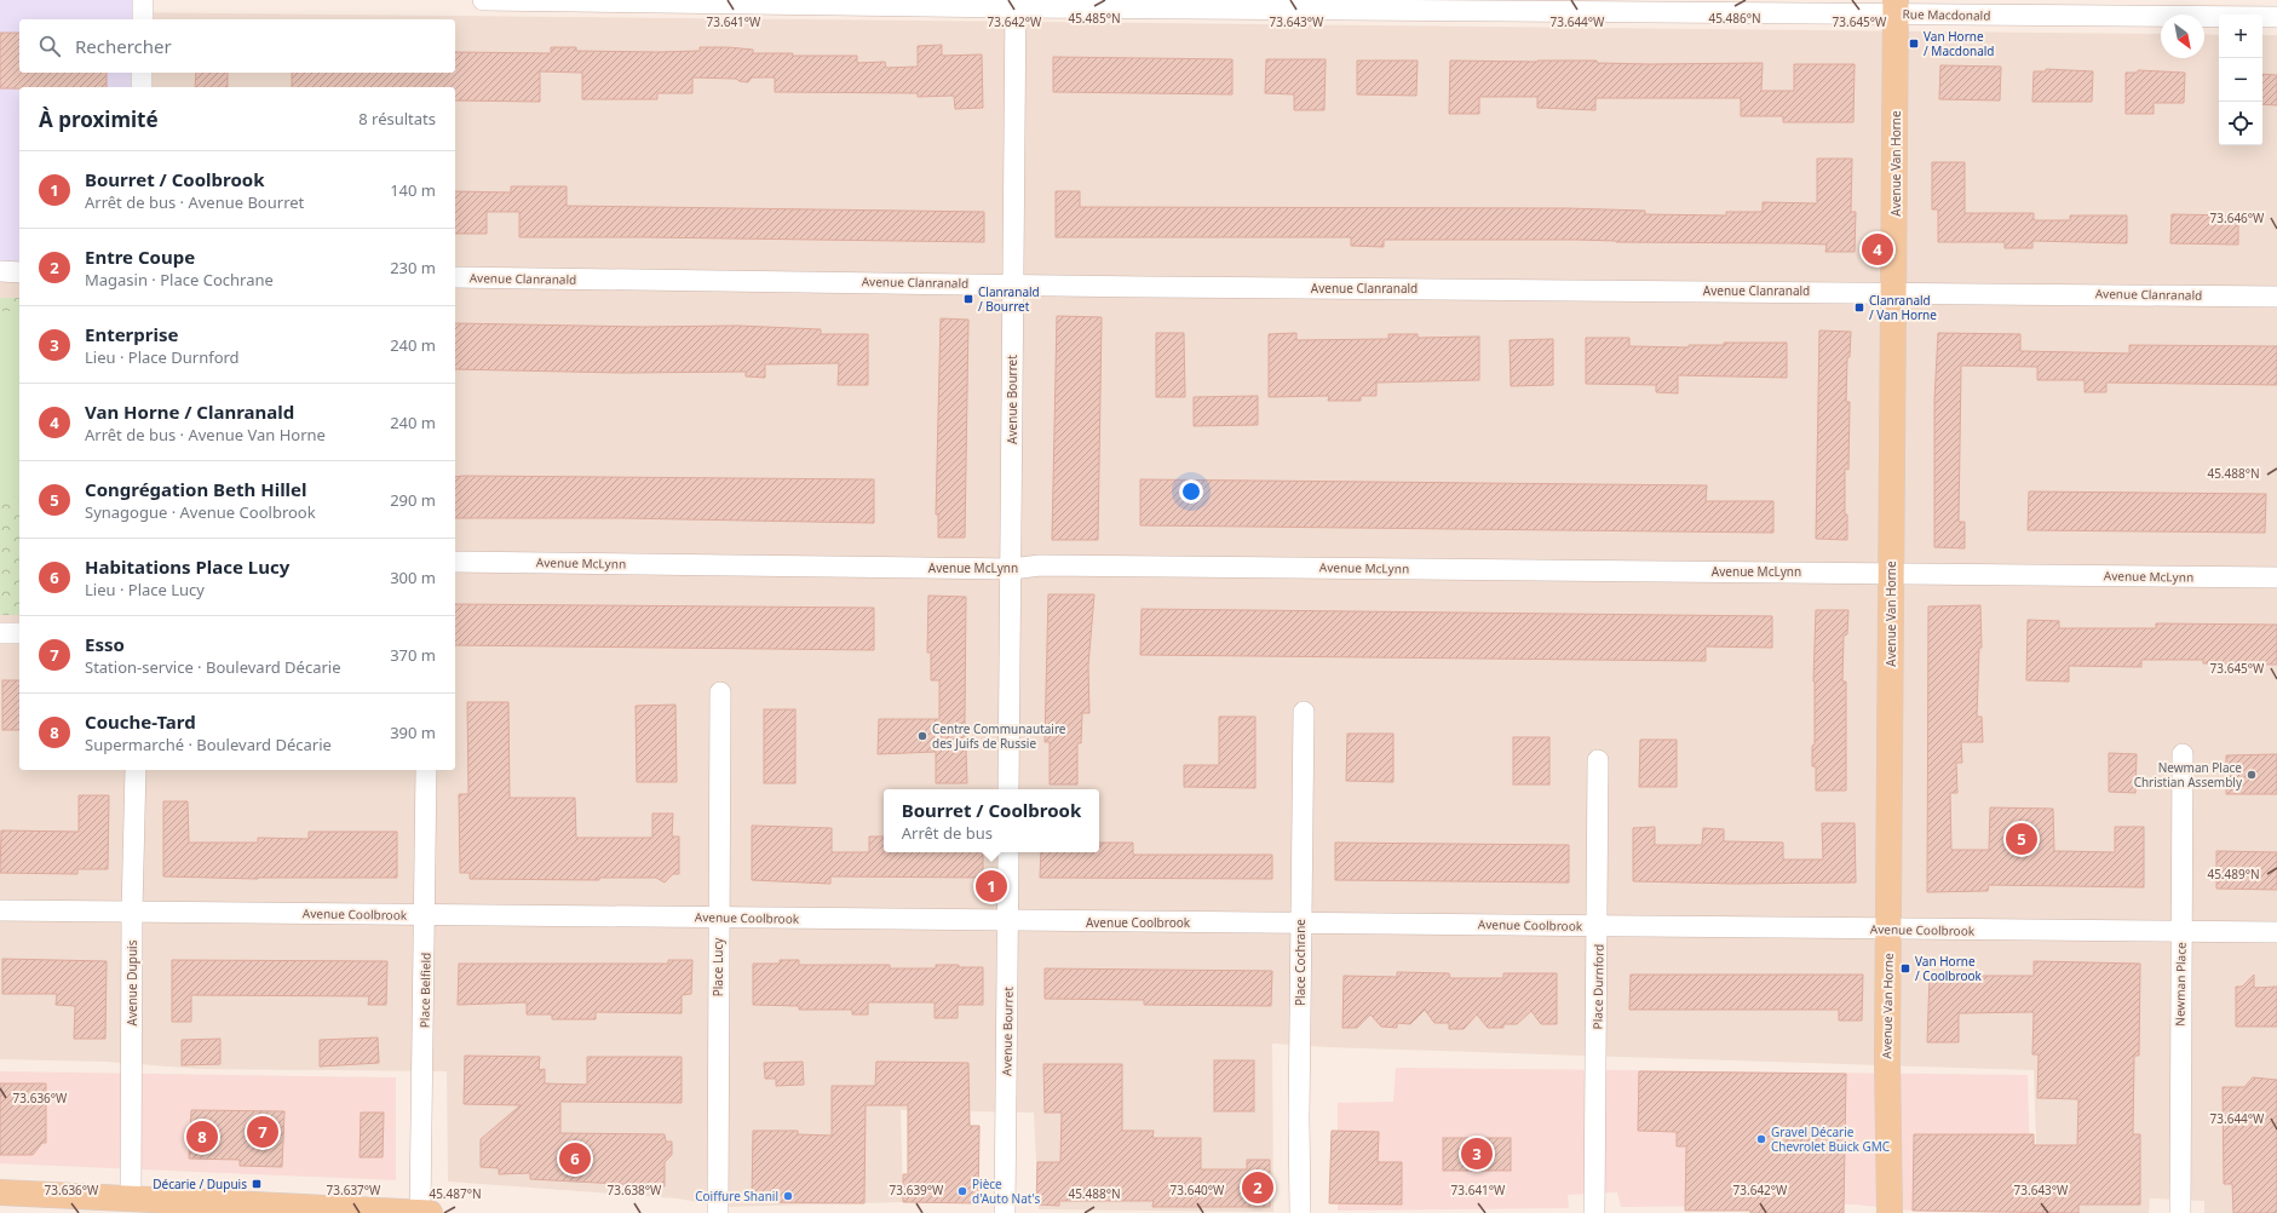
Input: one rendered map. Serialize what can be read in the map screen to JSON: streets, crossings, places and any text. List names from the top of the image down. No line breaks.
{"streets":{"main road":["Avenue Van Horne"],"street":["Rue Macdonald","Avenue Clanranald","Avenue Bourret","Avenue McLynn","Avenue Coolbrook","Place Cochrane","Place Lucy","Avenue Dupuis","Newman Place","Place Durnford","Place Belfield"]},"crossings":[["Rue Macdonald","Avenue Van Horne"],["Rue Macdonald","Avenue Bourret"],["Avenue Van Horne","Avenue Clanranald"],["Avenue Van Horne","Avenue McLynn"],["Avenue Van Horne","Avenue Coolbrook"],["Avenue Clanranald","Avenue Bourret"],["Avenue Bourret","Avenue McLynn"],["Avenue Bourret","Avenue Coolbrook"],["Avenue Coolbrook","Place Cochrane"],["Avenue Coolbrook","Place Lucy"],["Avenue Coolbrook","Avenue Dupuis"],["Avenue Coolbrook","Newman Place"],["Avenue Coolbrook","Place Durnford"],["Avenue Coolbrook","Place Belfield"]],"places":{"transit":["Van Horne / Macdonald","Clanranald / Bourret","Clanranald / Van Horne","Van Horne / Coolbrook","Décarie / Dupuis"],"other":["Centre Communautaire des Juifs de Russie","Newman Place Christian Assembly","Gravel Décarie Chevrolet Buick GMC","Pièce d'Auto Nat's","Coiffure Shanil"]},"north":"bottom right","page":{"map_buttons":["+","−"],"search":"Rechercher","heading":["À proximité","8 résultats"],"list":[{"mark":"1","name":"Bourret / Coolbrook","note":"Arrêt de bus · Avenue Bourret","value":"140 m"},{"mark":"2","name":"Entre Coupe","note":"Magasin · Place Cochrane","value":"230 m"},{"mark":"3","name":"Enterprise","note":"Lieu · Place Durnford","value":"240 m"},{"mark":"4","name":"Van Horne / Clanranald","note":"Arrêt de bus · Avenue Van Horne","value":"240 m"},{"mark":"5","name":"Congrégation Beth Hillel","note":"Synagogue · Avenue Coolbrook","value":"290 m"},{"mark":"6","name":"Habitations Place Lucy","note":"Lieu · Place Lucy","value":"300 m"},{"mark":"7","name":"Esso","note":"Station-service · Boulevard Décarie","value":"370 m"},{"mark":"8","name":"Couche-Tard","note":"Supermarché · Boulevard Décarie","value":"390 m"}],"pins":["4","5","1","7","8","3","6","2"],"popup":["Bourret / Coolbrook","Arrêt de bus"]},"coordinates":["45.485°N","45.486°N","73.641°W","73.642°W","73.643°W","73.644°W","73.645°W","73.646°W","45.488°N","45.489°N","73.636°W","73.637°W","73.638°W","73.639°W","73.640°W","45.487°N"]}
